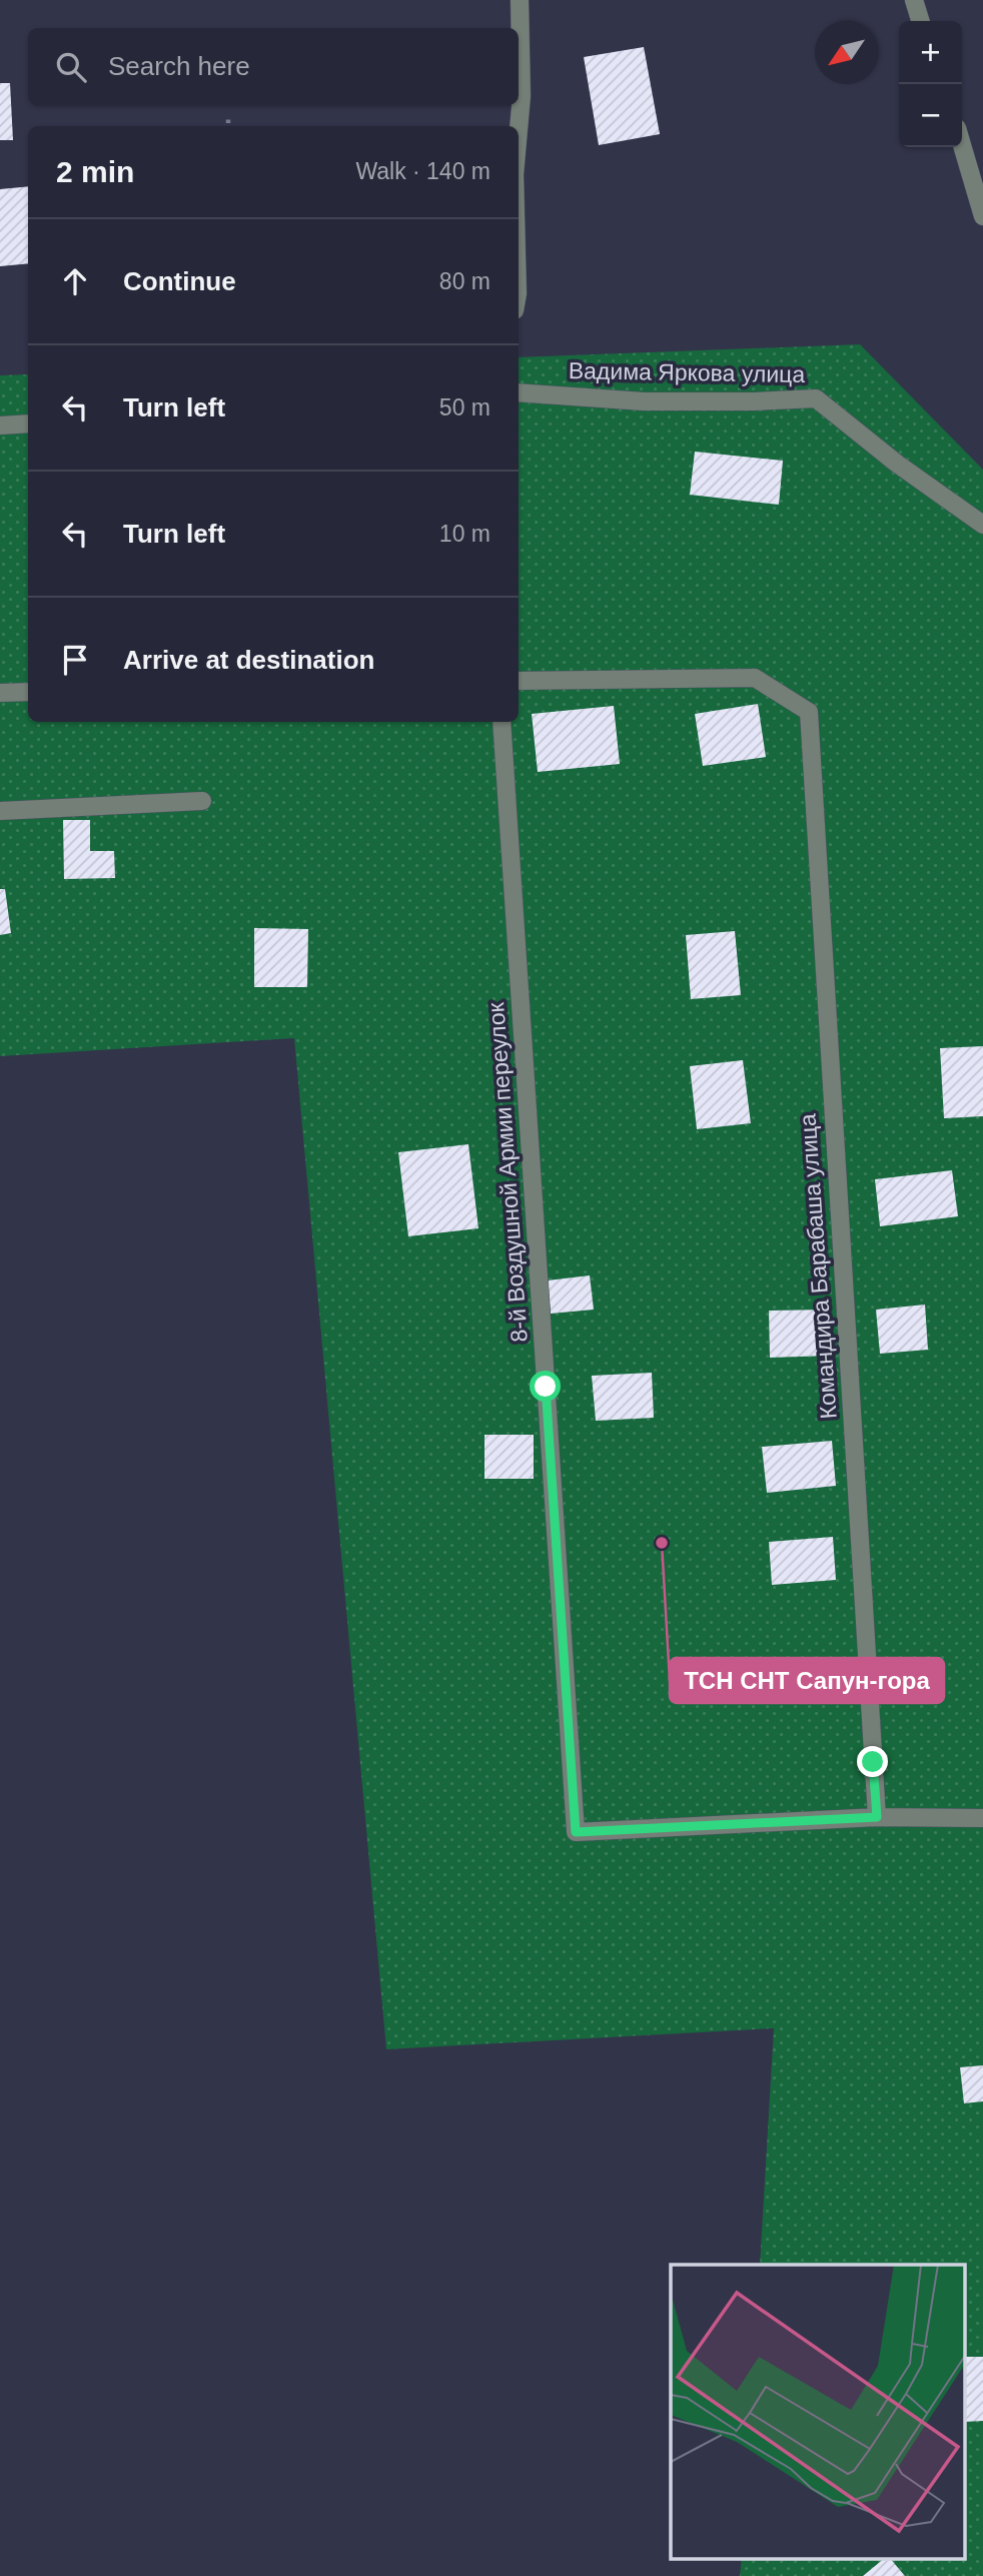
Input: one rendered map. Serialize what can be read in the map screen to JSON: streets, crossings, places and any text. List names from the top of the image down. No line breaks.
{"streets":{"lane":["Вадима Яркова улица","8-й Воздушной Армии переулок","Командира Барабаша улица"]},"crossings":[["8-й Воздушной Армии переулок","Командира Барабаша улица"]],"places":["ТСН СНТ Сапун-гора"],"north":"bottom left","page":{"map_buttons":["+","−"],"search":"Search here","heading":["2 min","Walk · 140 m"],"list":[["Continue","80 m"],["Turn left","50 m"],["Turn left","10 m"],"Arrive at destination"]}}
